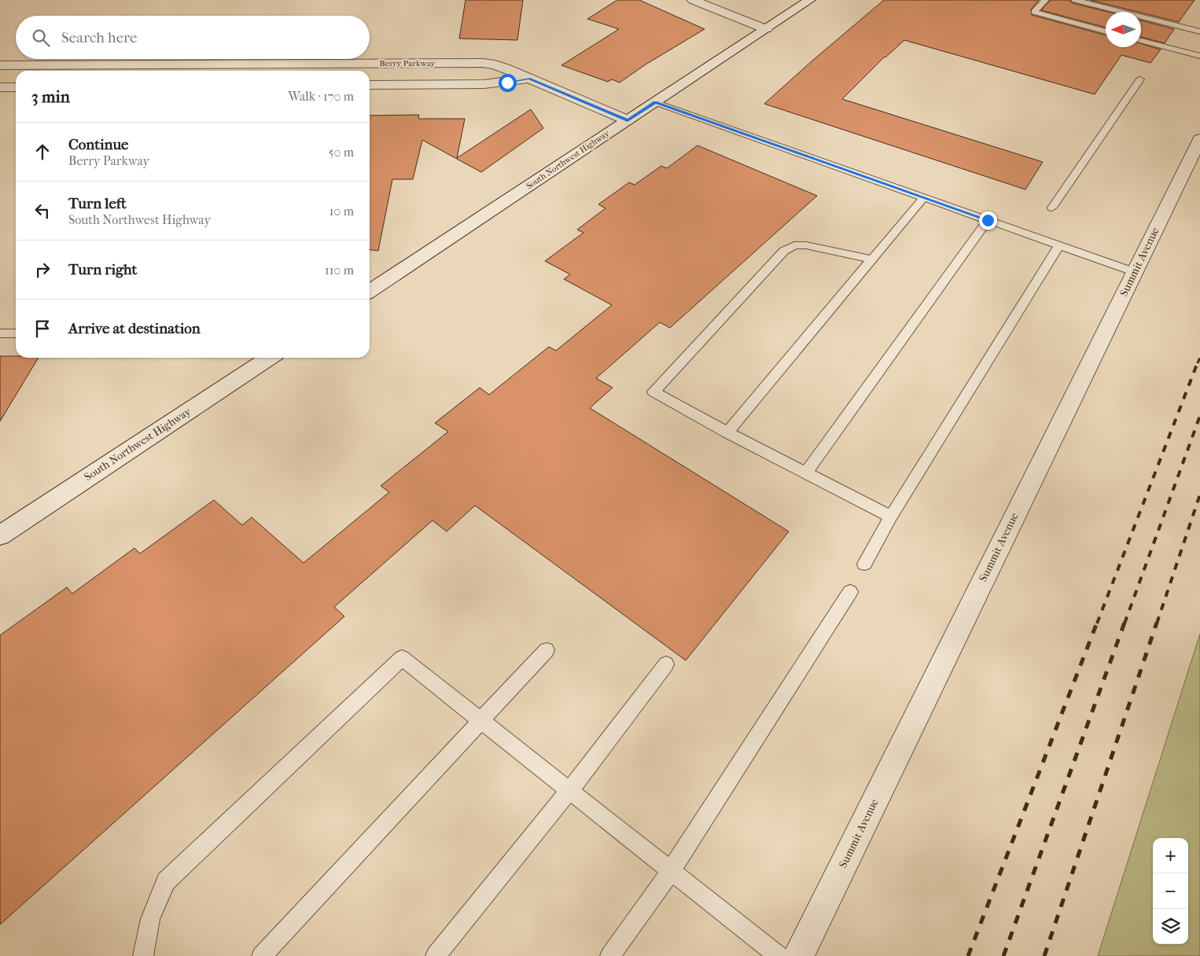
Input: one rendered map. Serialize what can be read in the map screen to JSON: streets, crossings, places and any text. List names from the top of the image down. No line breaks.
{"streets":{"street":["Berry Parkway","South Northwest Highway","Summit Avenue"]},"crossings":[["Berry Parkway","South Northwest Highway"]],"north":"left","page":{"search":"Search here","heading":["3 min","Walk · 170 m"],"list":[["Continue","Berry Parkway","50 m"],["Turn left","South Northwest Highway","10 m"],["Turn right","110 m"],"Arrive at destination"],"map_buttons":["+","−"]}}
